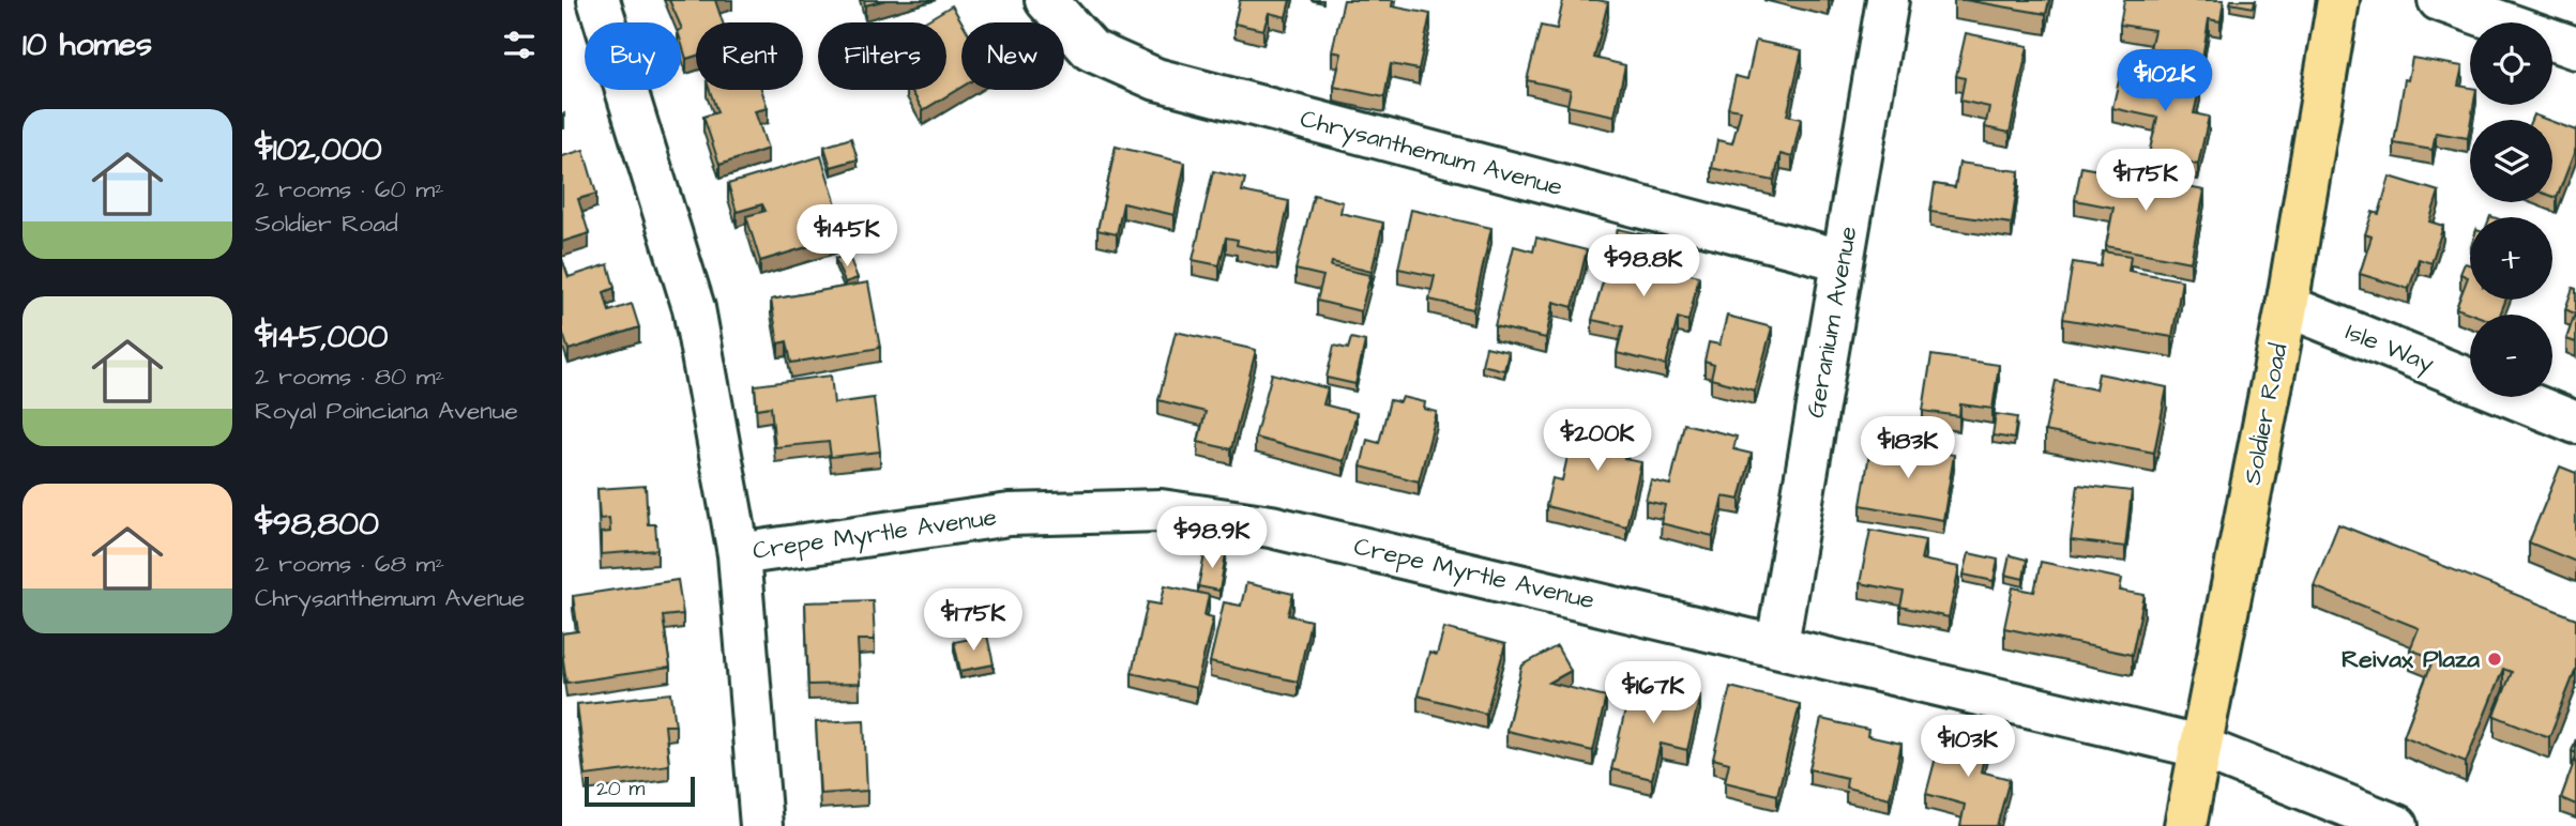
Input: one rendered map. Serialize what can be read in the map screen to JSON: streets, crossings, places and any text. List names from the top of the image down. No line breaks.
{"streets":{"main road":["Soldier Road"],"street":["Chrysanthemum Avenue","Geranium Avenue","Isle Way","Crepe Myrtle Avenue"]},"crossings":[["Chrysanthemum Avenue","Geranium Avenue"],["Geranium Avenue","Crepe Myrtle Avenue"],["Isle Way","Soldier Road"],["Soldier Road","Crepe Myrtle Avenue"]],"places":["Reivax Plaza"],"scale_bar":"20 m","page":{"heading":"10 homes","map_buttons":["+","−"],"chip":["Buy","Rent","Filters","New"],"price":["$102K","$175K","$145K","$98.8K","$200K","$183K","$98.9K","$175K","$167K","$103K"],"list":[{"name":"$102,000","note":"2 rooms · 60 m² · Soldier Road"},{"name":"$145,000","note":"2 rooms · 80 m² · Royal Poinciana Avenue"},{"name":"$98,800","note":"2 rooms · 68 m² · Chrysanthemum Avenue"}],"scale":"20 m"}}
